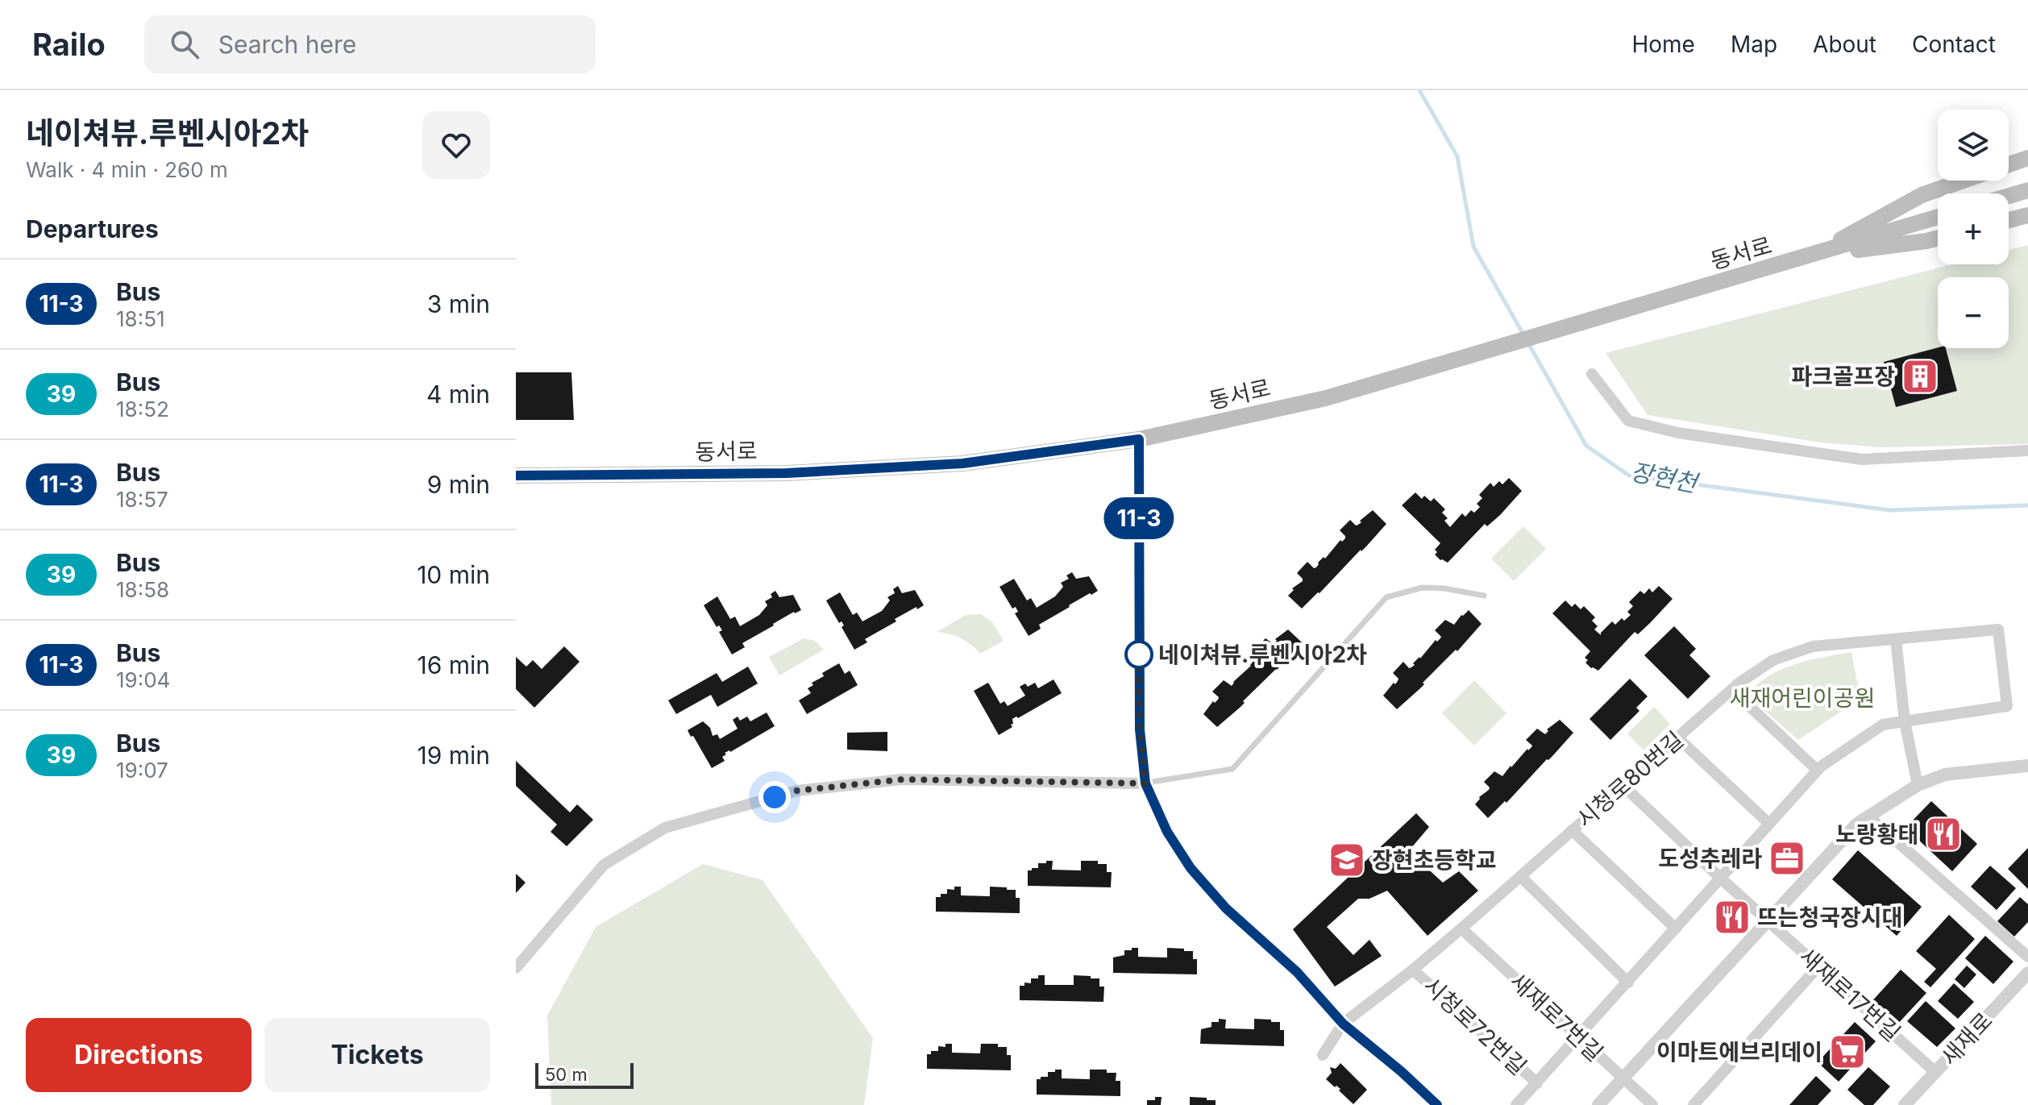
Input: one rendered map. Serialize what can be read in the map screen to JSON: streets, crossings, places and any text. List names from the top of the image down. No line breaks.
{"streets":{"main road":["동서로"],"street":["시청로80번길","새재로17번길","새재로7번길","시청로72번길","새재로"]},"crossings":[["시청로80번길","새재로17번길"],["시청로80번길","새재로7번길"],["시청로80번길","시청로72번길"],["새재로17번길","시청로72번길"],["새재로17번길","새재로"],["새재로7번길","시청로72번길"]],"water":["장현천"],"parks":["새재어린이공원"],"places":{"building":["파크골프장"],"other":["네이쳐뷰.루벤시아2차"],"restaurant":["노랑황태","뜨는청국장시대"],"office":["도성추레라"],"school or university":["장현초등학교"],"supermarket":["이마트에브리데이"]},"lines":["bus line 11-3"],"scale_bar":"50 m","page":{"header":"Railo","search":"Search here","nav":["Home","Map","About","Contact"],"heading":[["네이쳐뷰.루벤시아2차","Walk · 4 min · 260 m"],"Departures"],"on_map":"11-3","map_buttons":["+","−"],"list":[{"mark":"11-3","name":"Bus","note":"18:51","value":"3 min"},{"mark":"39","name":"Bus","note":"18:52","value":"4 min"},{"mark":"11-3","name":"Bus","note":"18:57","value":"9 min"},{"mark":"39","name":"Bus","note":"18:58","value":"10 min"},{"mark":"11-3","name":"Bus","note":"19:04","value":"16 min"},{"mark":"39","name":"Bus","note":"19:07","value":"19 min"}],"buttons":["Directions","Tickets"],"scale":"50 m"}}
